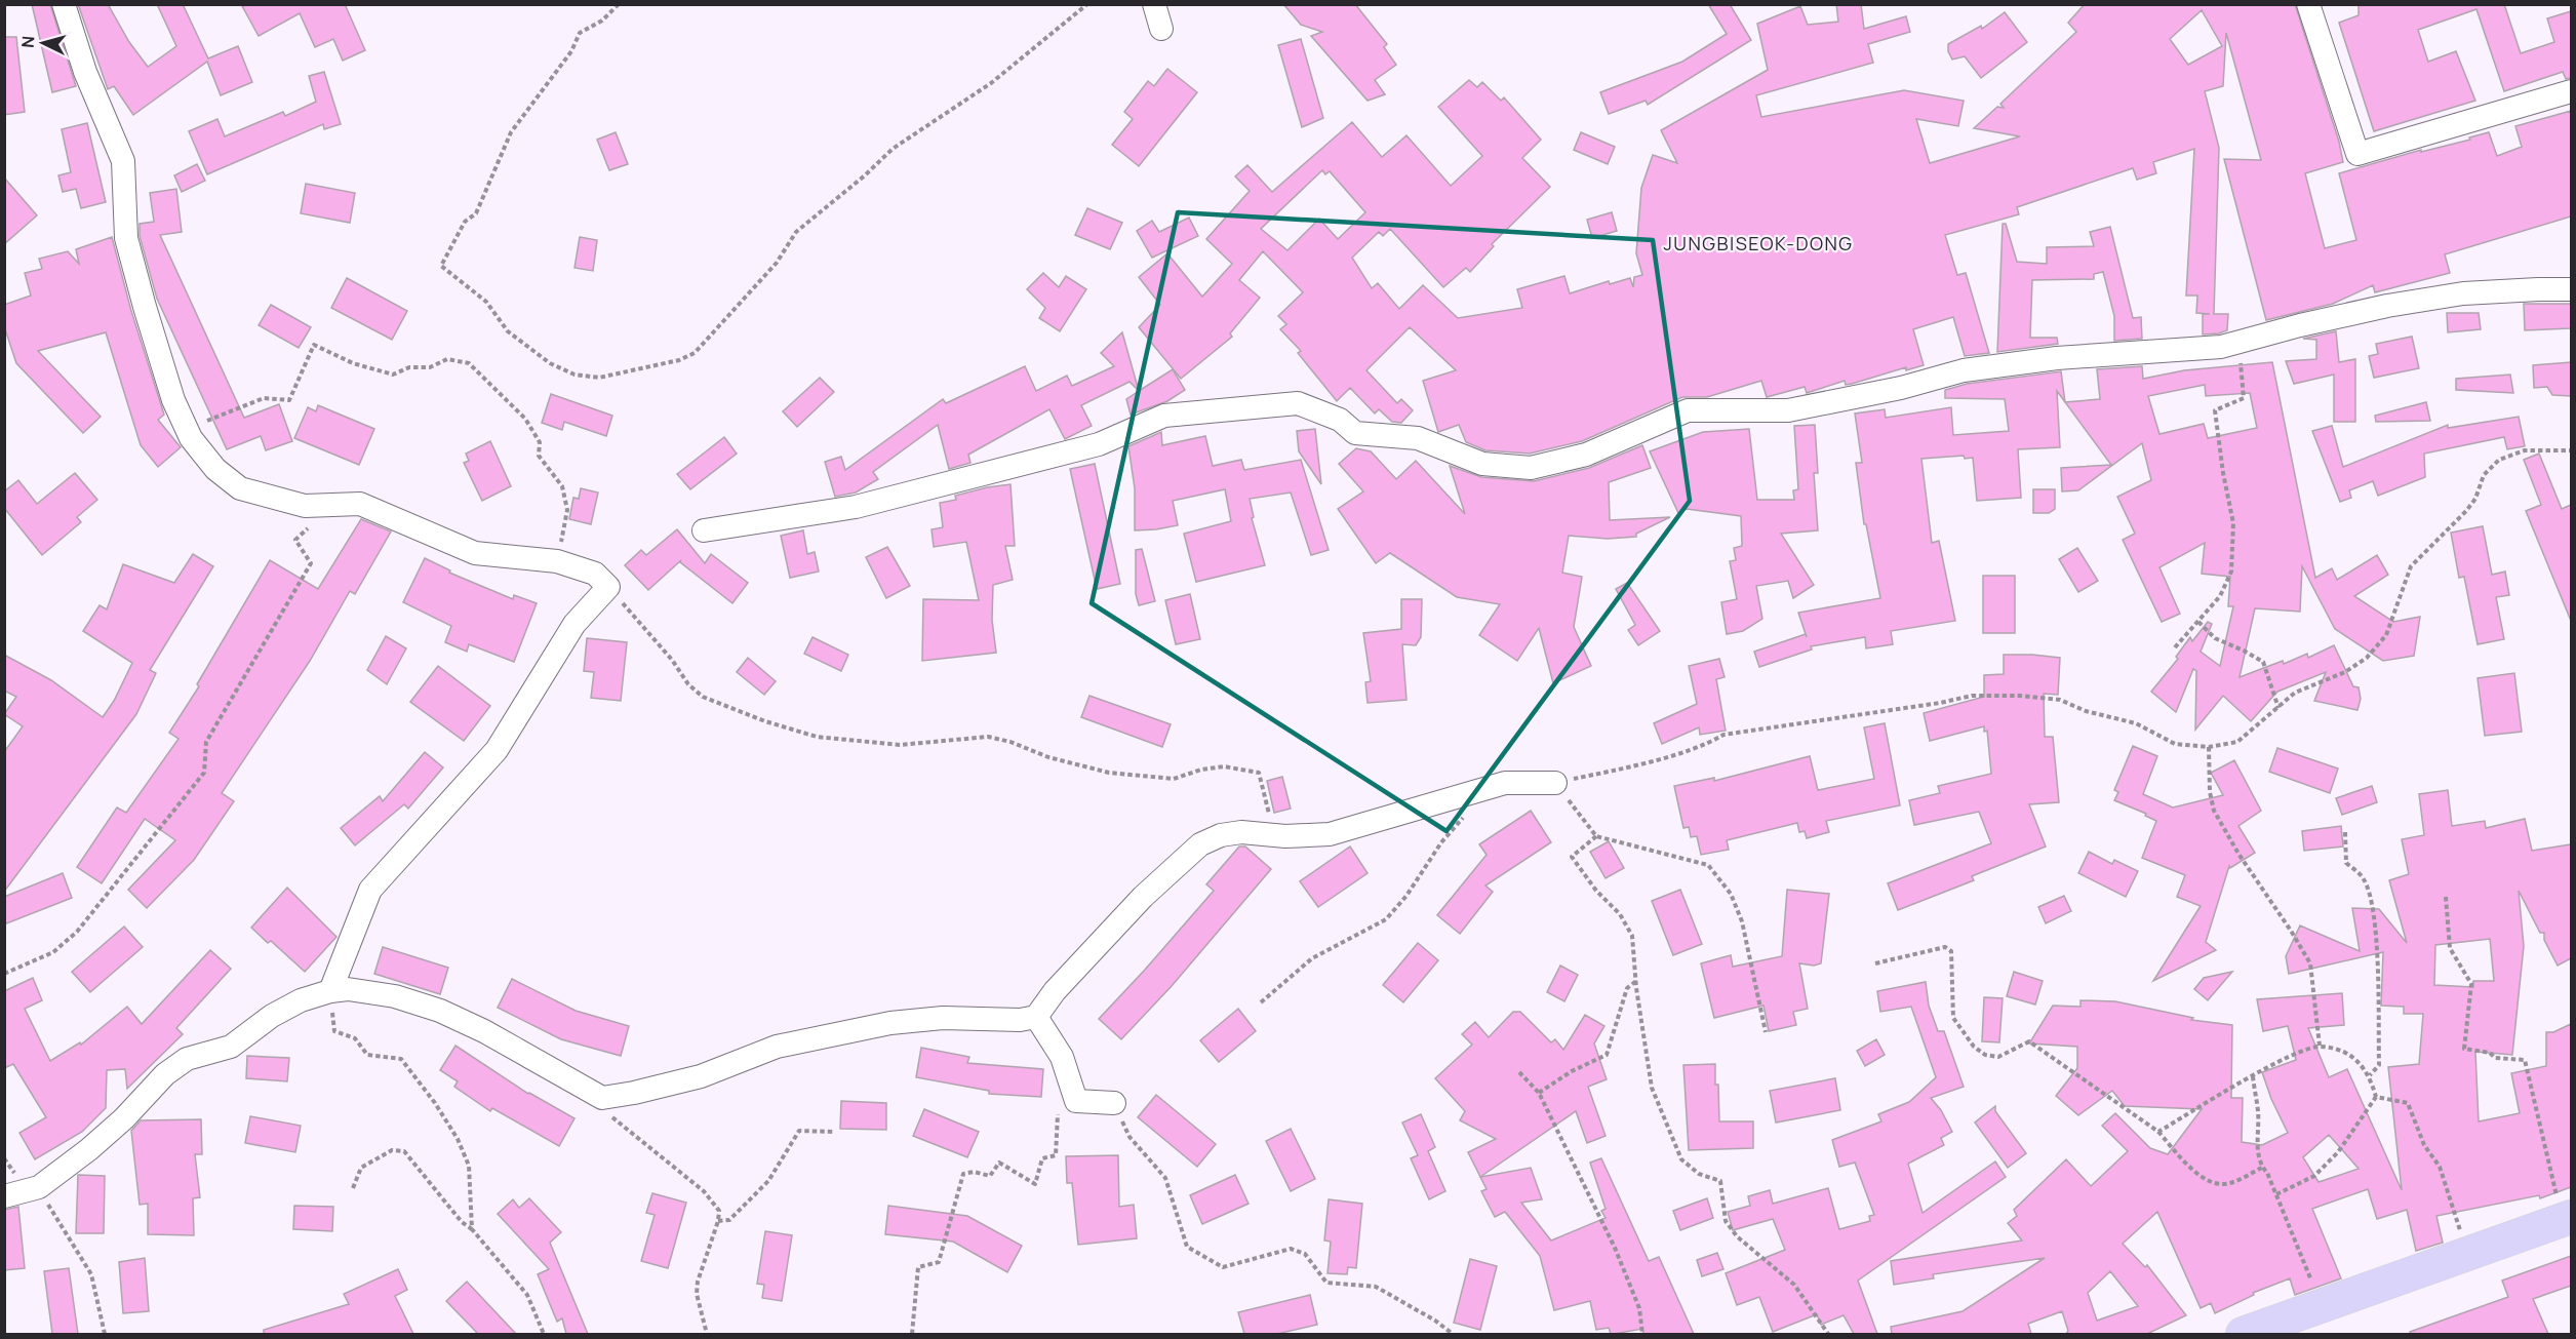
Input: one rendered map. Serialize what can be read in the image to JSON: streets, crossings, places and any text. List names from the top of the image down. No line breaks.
{"districts":["JUNGBISEOK-DONG"],"north":"left"}
